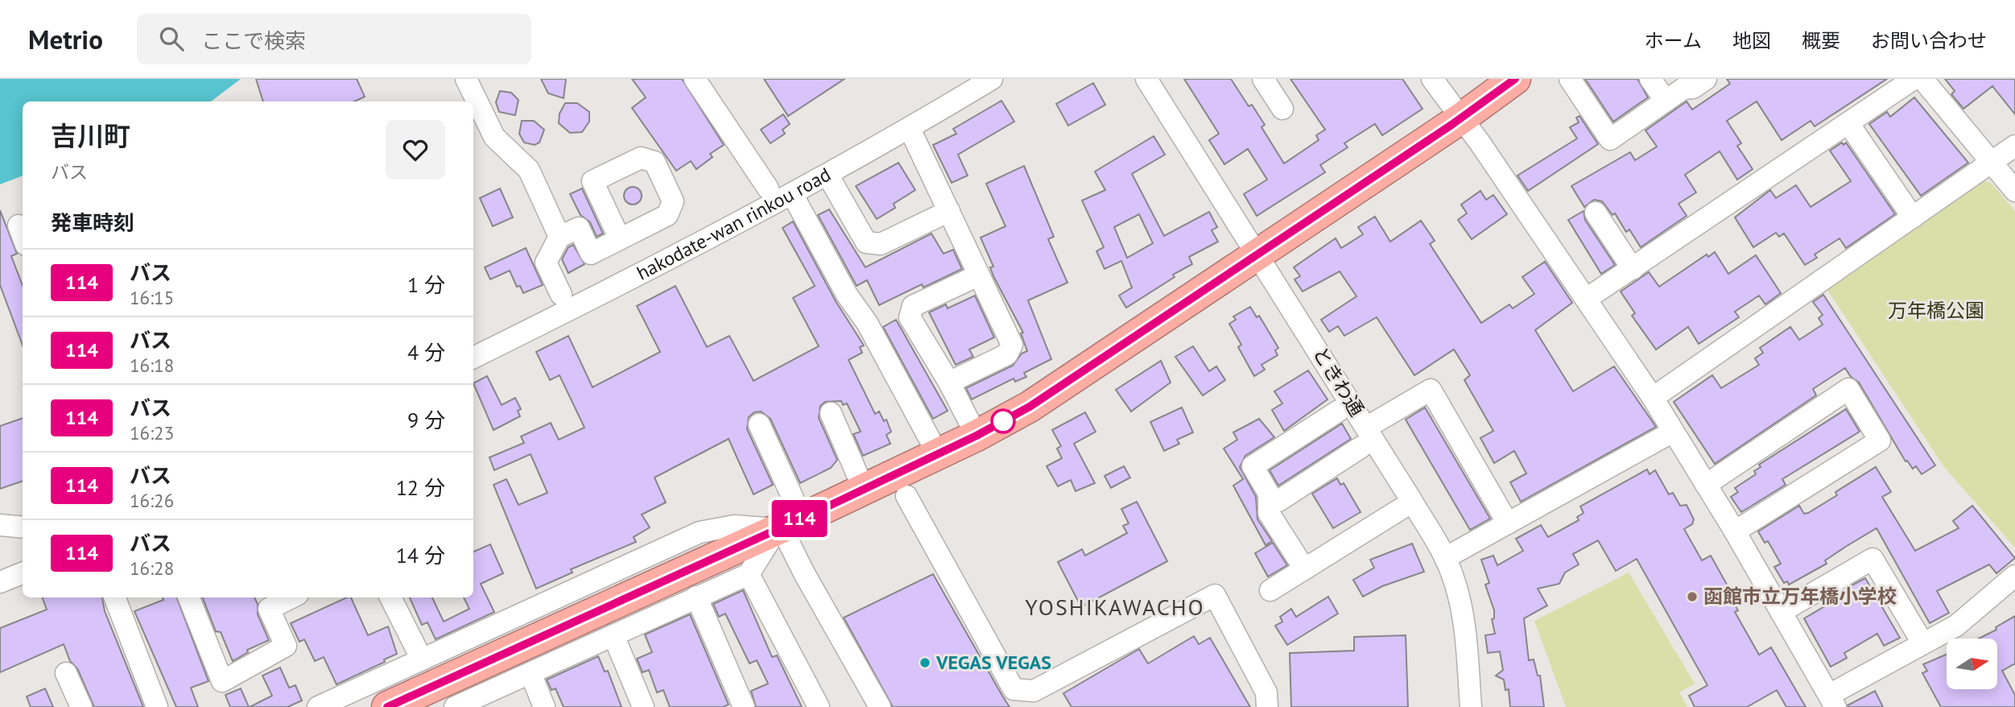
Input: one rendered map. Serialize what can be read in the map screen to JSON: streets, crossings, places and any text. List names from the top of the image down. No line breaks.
{"streets":{"street":["hakodate-wan rinkou road","ときわ通"]},"districts":["YOSHIKAWACHO"],"parks":["万年橋公園"],"places":["函館市立万年橋小学校","VEGAS VEGAS"],"lines":["bus line 114"],"north":"right","page":{"header":"Metrio","search":"ここで検索","nav":["ホーム","地図","概要","お問い合わせ"],"on_map":"114","heading":[["吉川町","バス"],"発車時刻"],"list":[{"mark":"114","name":"バス","note":"16:15","value":"1 分"},{"mark":"114","name":"バス","note":"16:18","value":"4 分"},{"mark":"114","name":"バス","note":"16:23","value":"9 分"},{"mark":"114","name":"バス","note":"16:26","value":"12 分"},{"mark":"114","name":"バス","note":"16:28","value":"14 分"}]}}
